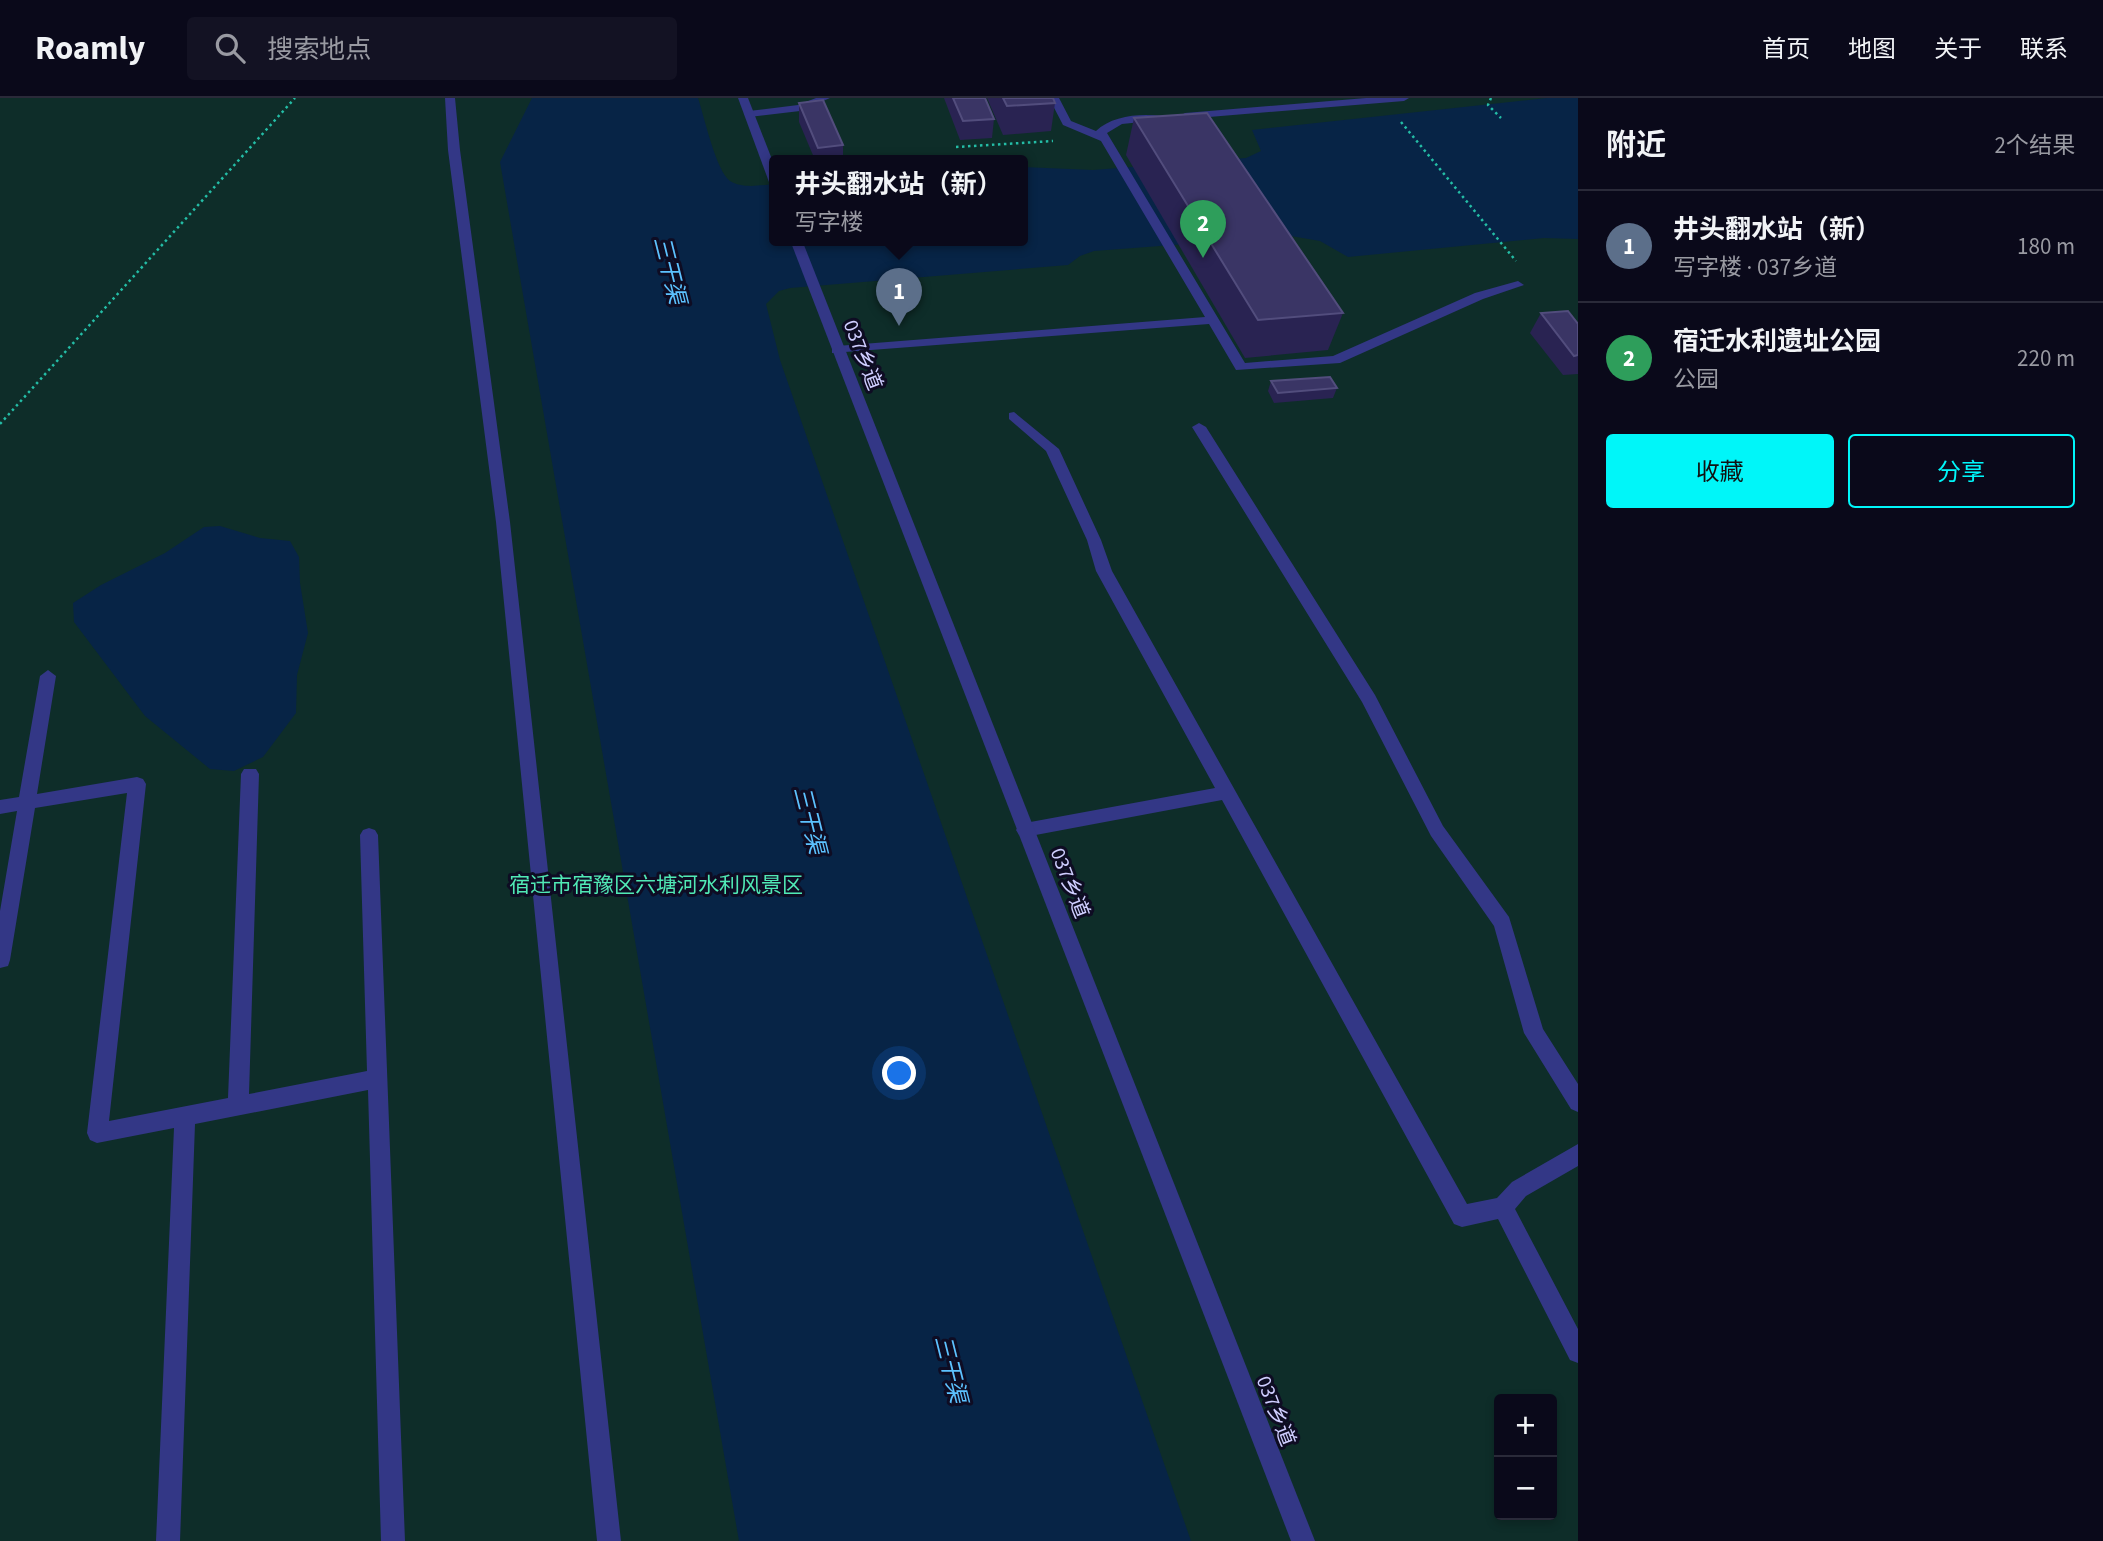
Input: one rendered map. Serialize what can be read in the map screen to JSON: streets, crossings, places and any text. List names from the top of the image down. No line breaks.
{"streets":{"street":["037乡道"]},"water":["三干渠"],"parks":["宿迁市宿豫区六塘河水利风景区"],"page":{"header":"Roamly","search":"搜索地点","nav":["首页","地图","关于","联系"],"heading":["附近","2个结果"],"popup":["井头翻水站（新）","写字楼"],"list":[{"mark":"1","name":"井头翻水站（新）","note":"写字楼 · 037乡道","value":"180 m"},{"mark":"2","name":"宿迁水利遗址公园","note":"公园","value":"220 m"}],"pins":["2","1"],"buttons":["收藏","分享"],"map_buttons":["+","−"]}}
